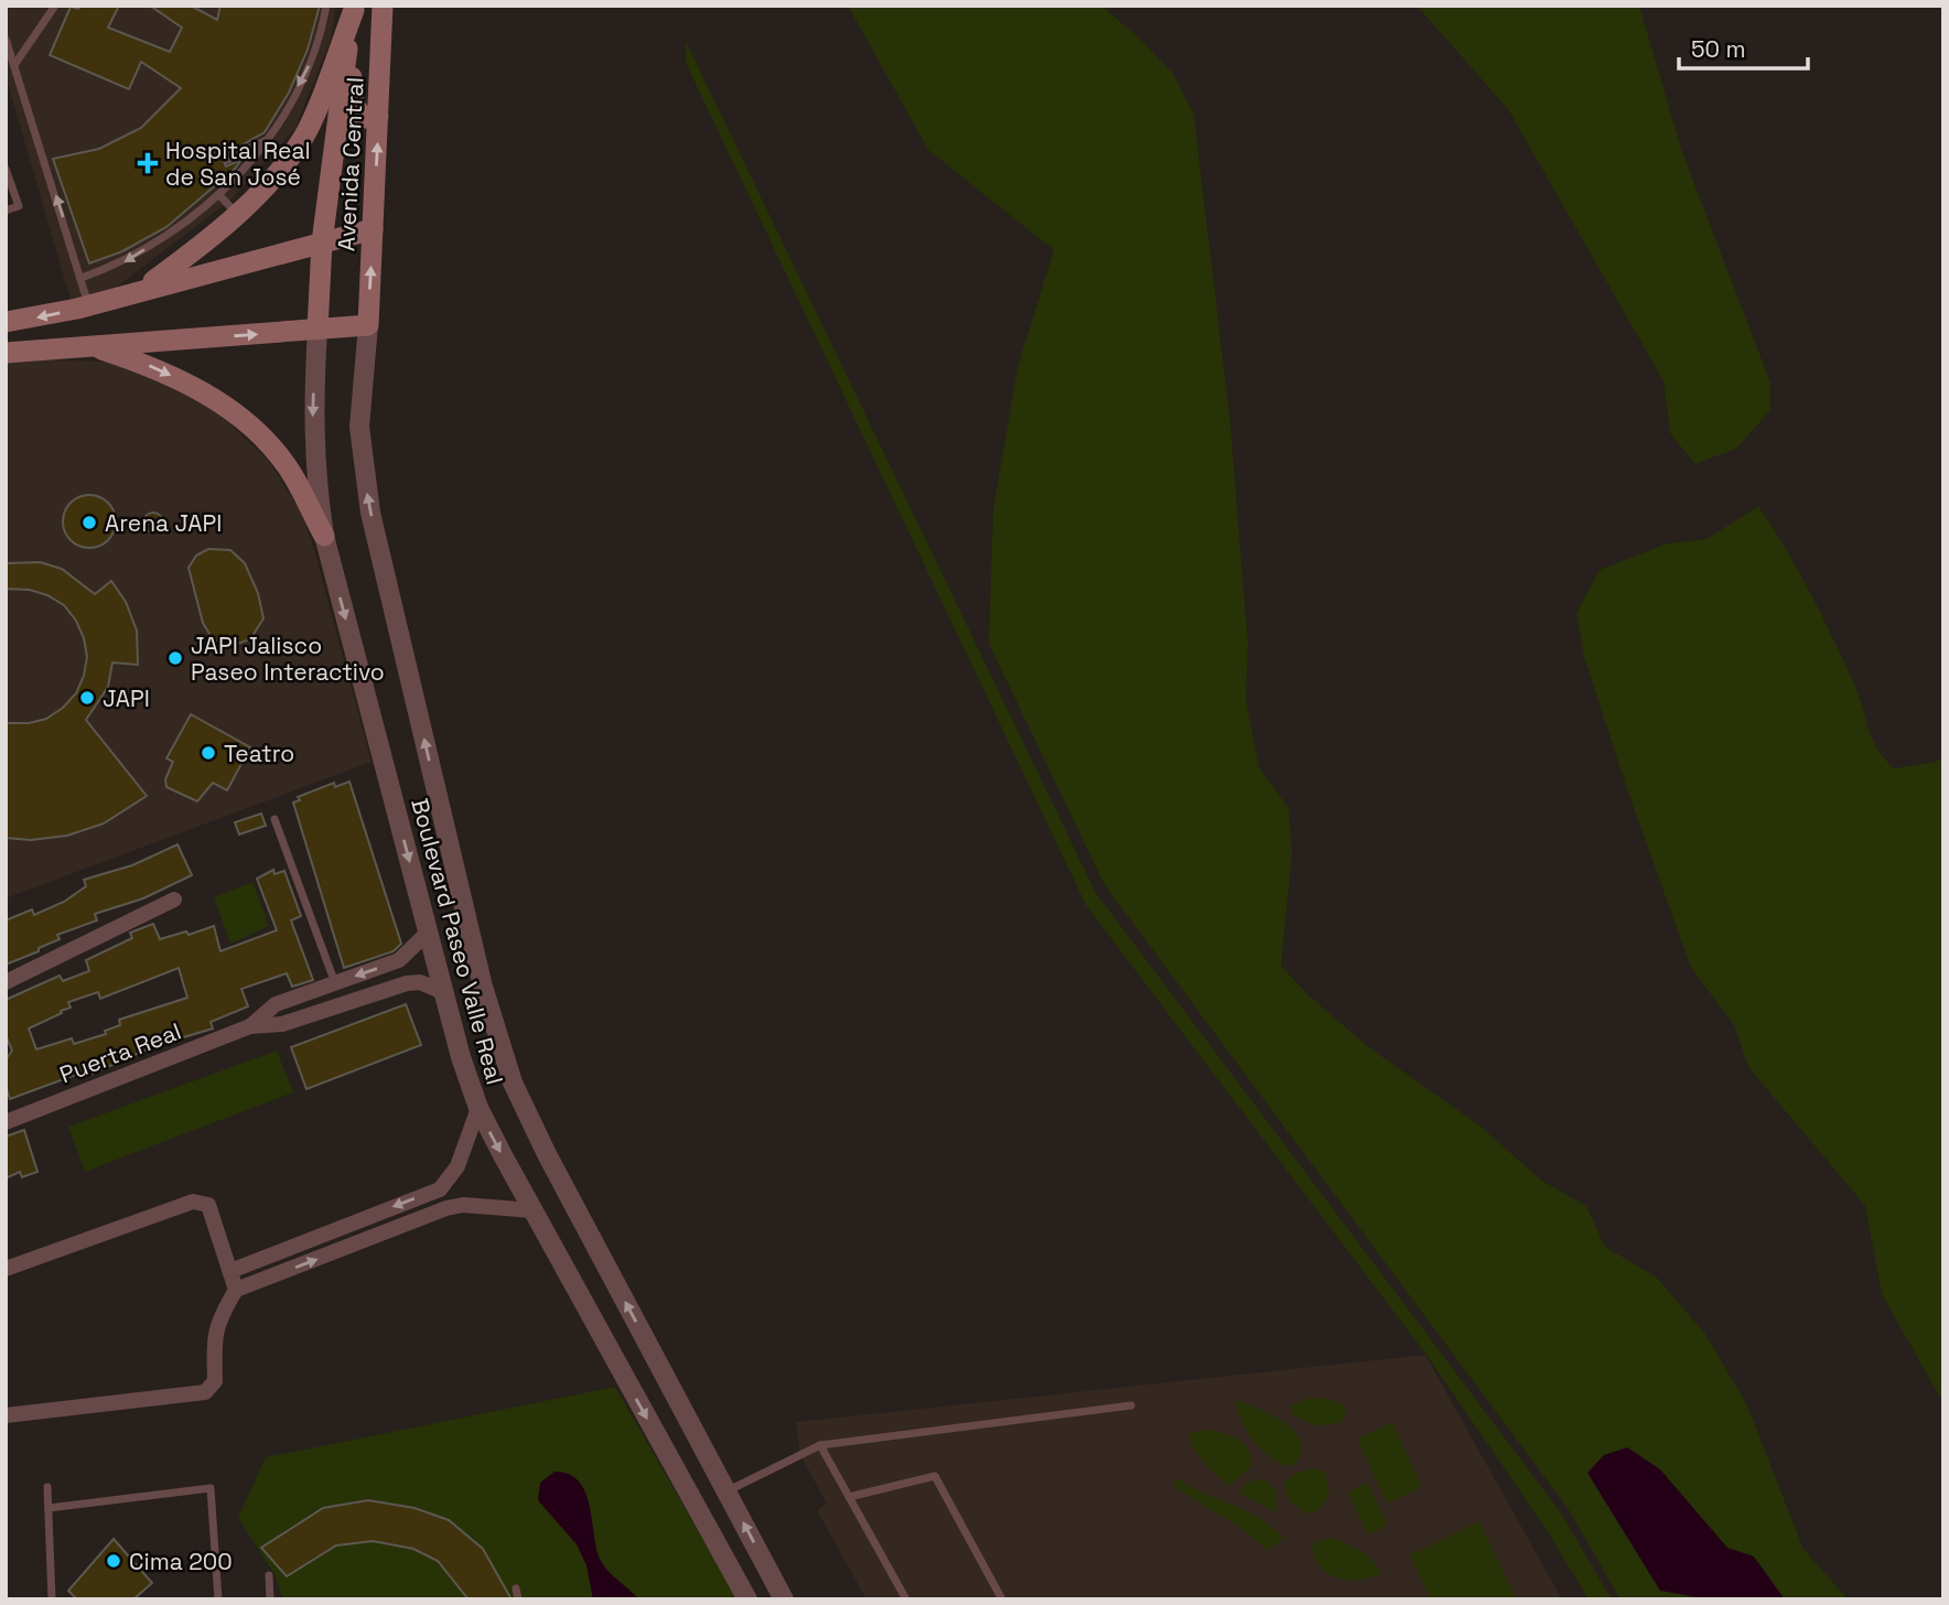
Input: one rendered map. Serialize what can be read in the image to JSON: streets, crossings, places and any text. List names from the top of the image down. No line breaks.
{"streets":{"main road":["Avenida Central"],"street":["Boulevard Paseo Valle Real","Puerta Real"]},"crossings":[["Avenida Central","Boulevard Paseo Valle Real"],["Boulevard Paseo Valle Real","Puerta Real"]],"places":{"health":["Hospital Real de San José"],"other":["Arena JAPI","JAPI Jalisco Paseo Interactivo","JAPI","Teatro","Cima 200"]},"scale_bar":"50 m"}
